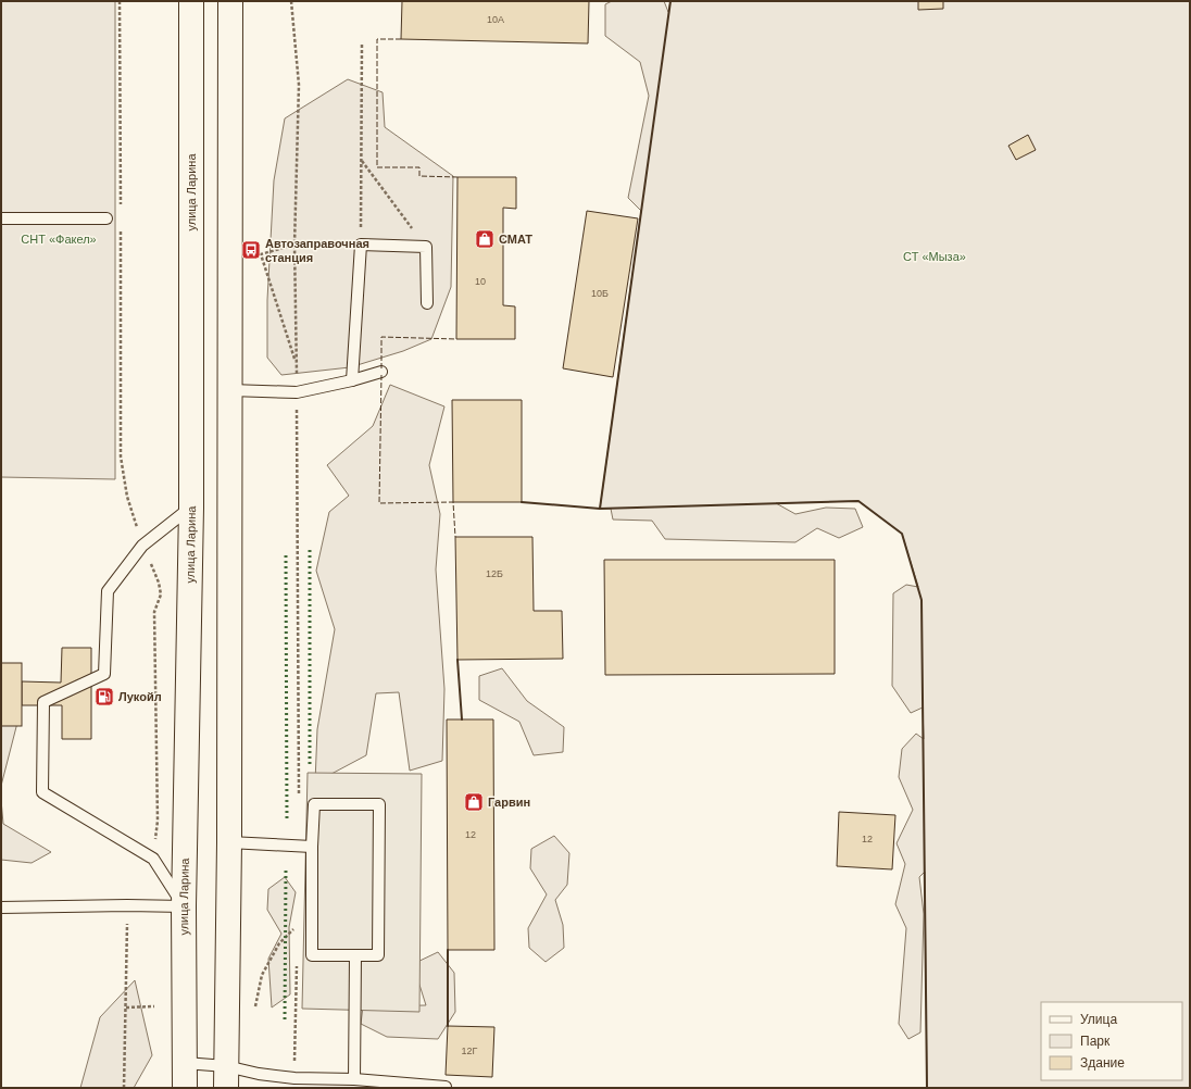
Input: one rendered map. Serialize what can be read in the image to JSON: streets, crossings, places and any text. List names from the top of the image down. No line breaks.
{"streets":{"main road":["улица Ларина"]},"parks":["СНТ «Факел»","СТ «Мыза»"],"places":{"shop":["СМАТ","Гарвин"],"bus stop":["Автозаправочная станция"],"fuel station":["Лукойл"]},"house_numbers":["10А","10","10Б","12Б","12","12","12Г"],"legend":["Улица","Парк","Здание"]}
